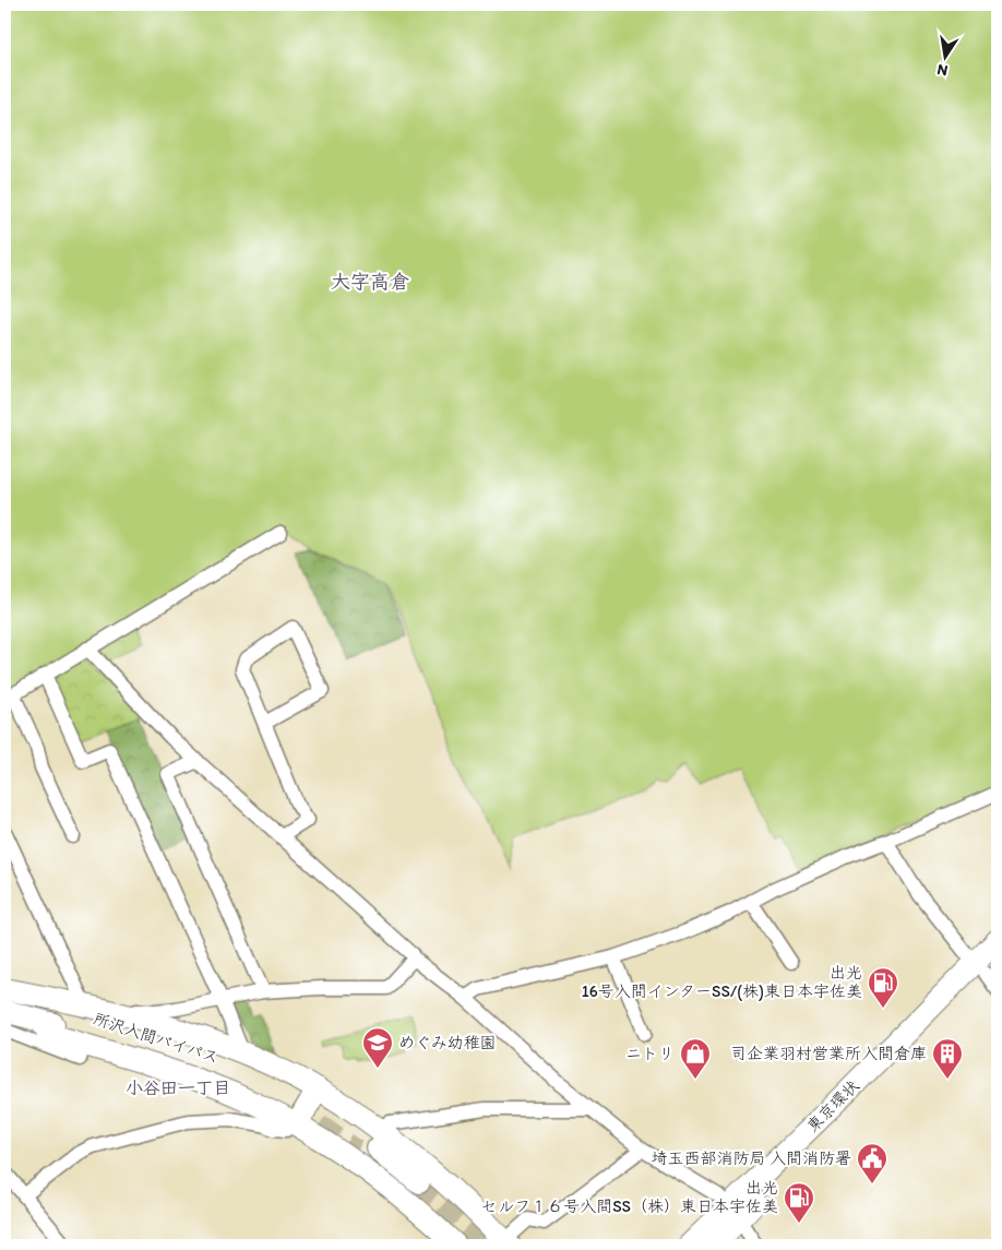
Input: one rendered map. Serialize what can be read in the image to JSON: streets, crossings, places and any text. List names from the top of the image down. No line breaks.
{"streets":{"highway":["所沢入間バイパス","東京環状"]},"districts":["大字高倉","小谷田一丁目"],"places":{"fuel station":["出光 16号入間インターSS/(株)東日本宇佐美","出光 セルフ１６号入間SS（株）東日本宇佐美"],"school or university":["めぐみ幼稚園"],"shop":["ニトリ"],"building":["司企業羽村営業所入間倉庫"],"public building":["埼玉西部消防局 入間消防署"]},"north":"bottom"}
